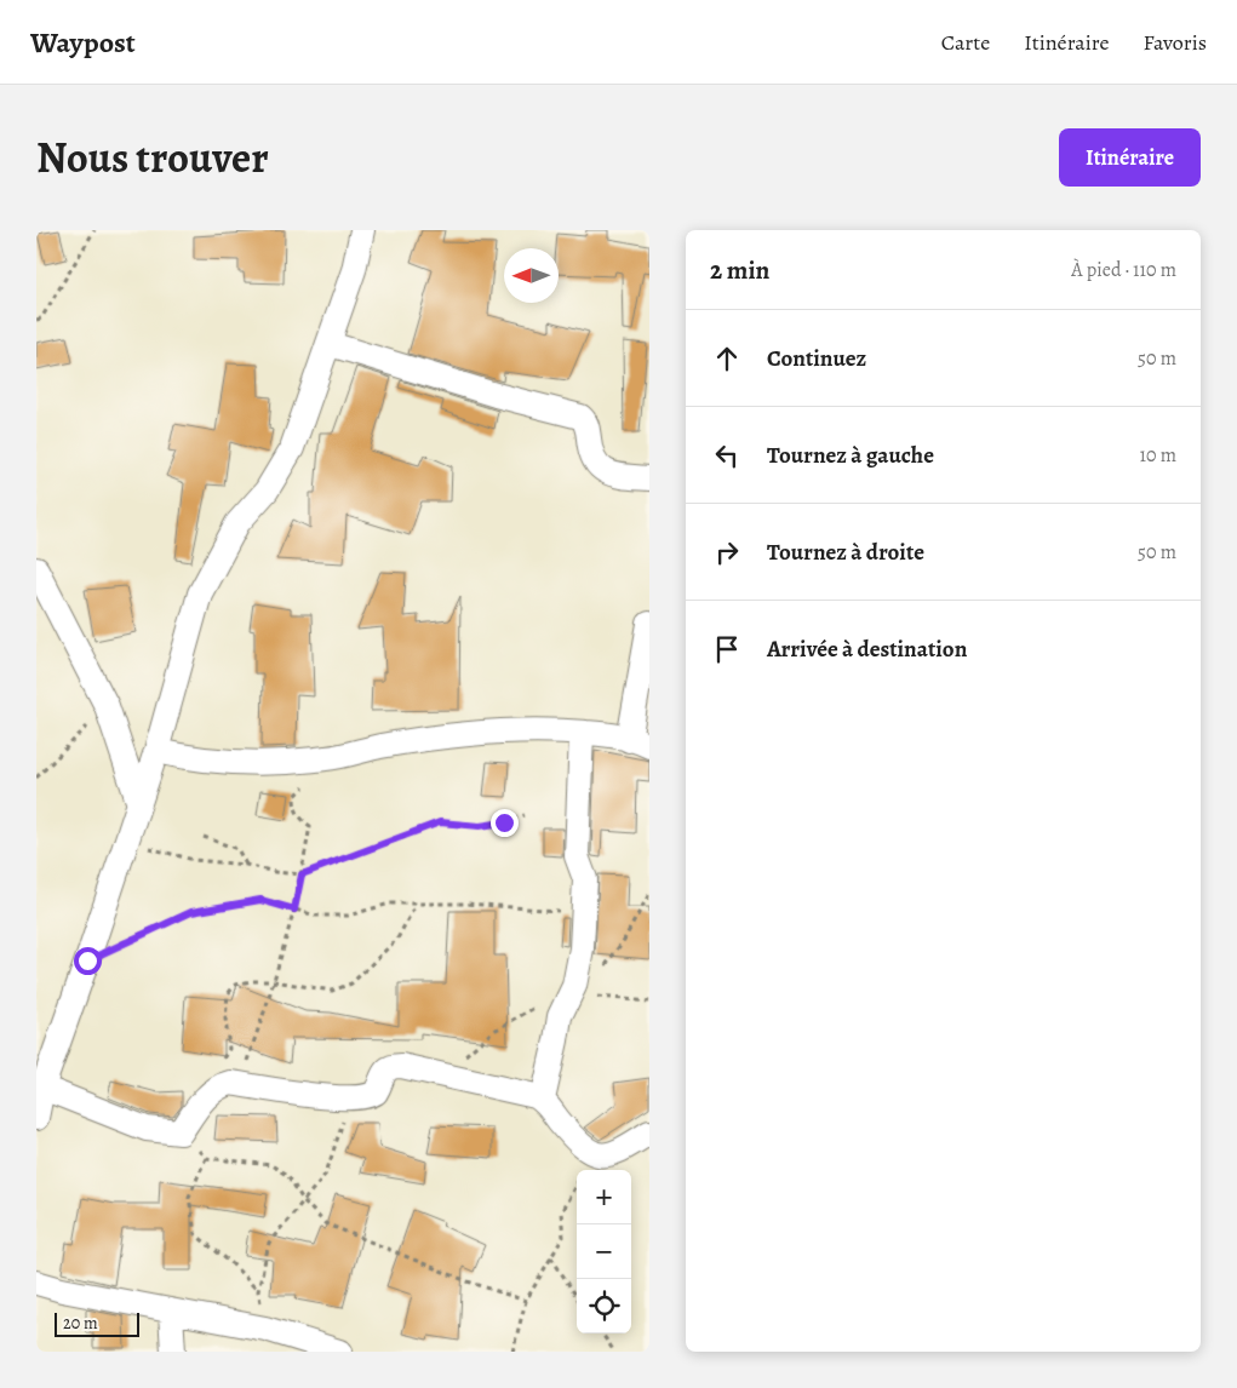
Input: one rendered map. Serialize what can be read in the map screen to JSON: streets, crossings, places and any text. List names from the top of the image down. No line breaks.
{"scale_bar":"20 m","north":"left","page":{"header":"Waypost","nav":["Carte","Itinéraire","Favoris"],"title":"Nous trouver","buttons":"Itinéraire","heading":["2 min","À pied · 110 m"],"list":[["Continuez","50 m"],["Tournez à gauche","10 m"],["Tournez à droite","50 m"],"Arrivée à destination"],"map_buttons":["+","−"],"scale":"20 m"}}
